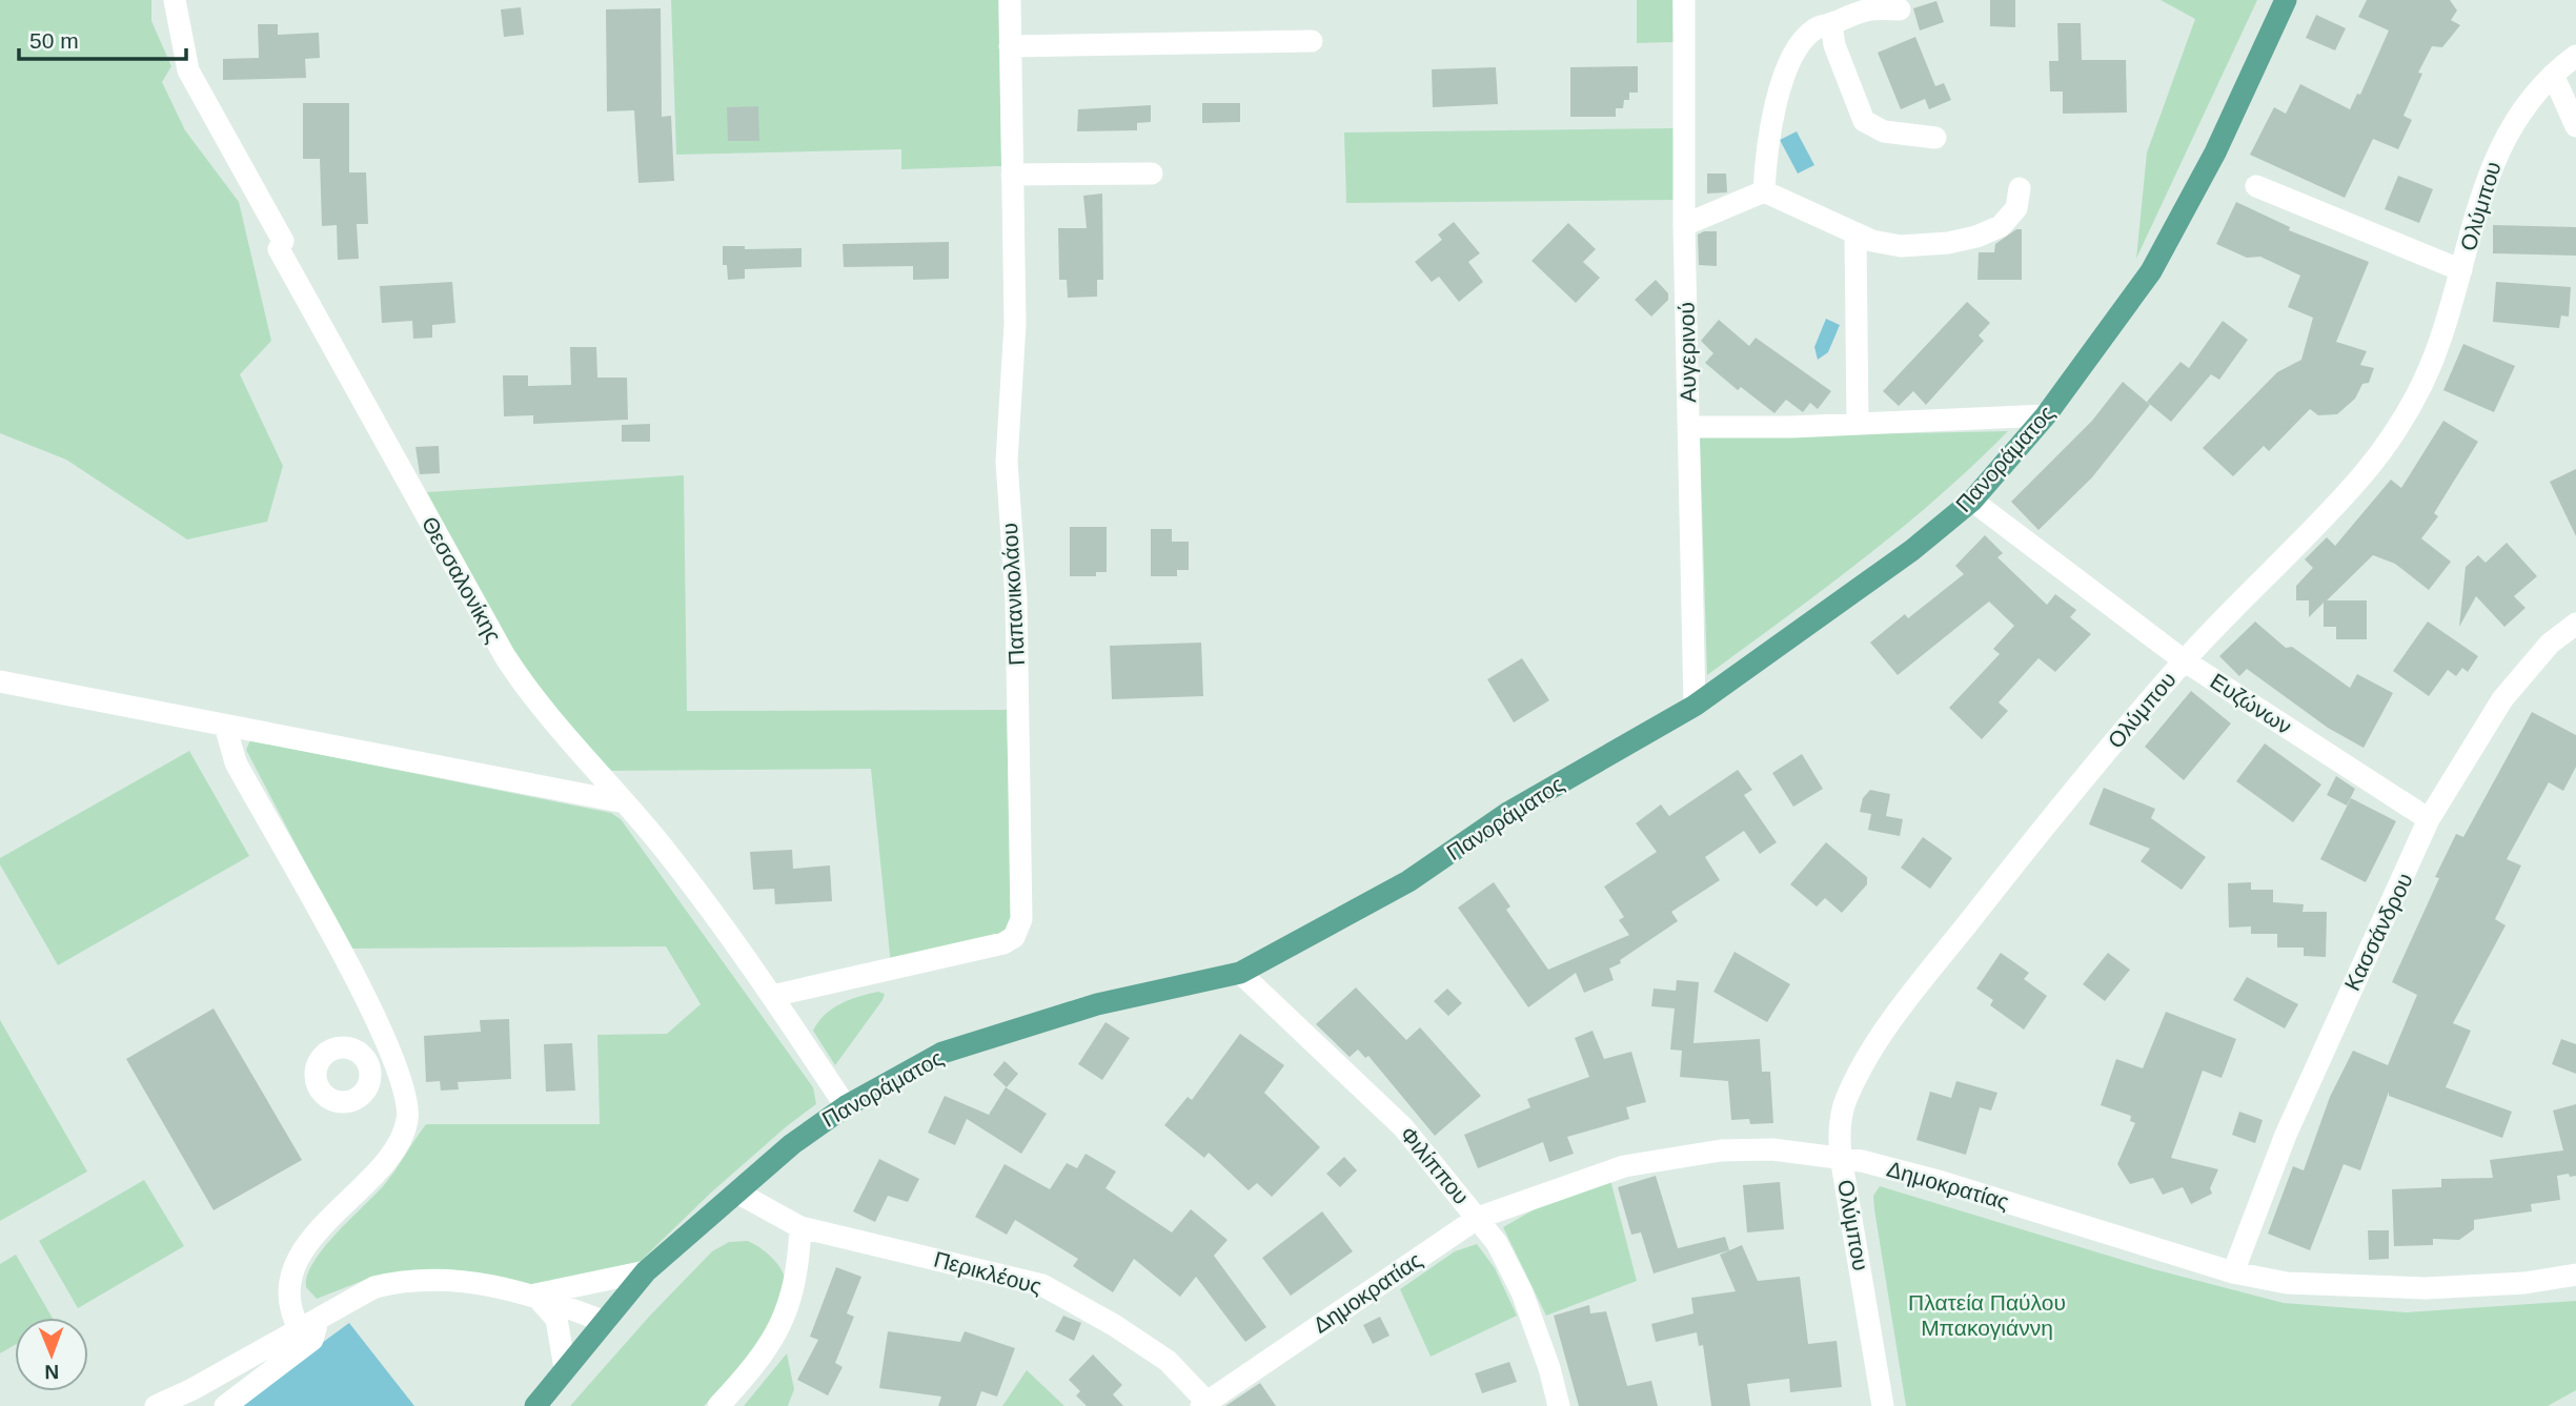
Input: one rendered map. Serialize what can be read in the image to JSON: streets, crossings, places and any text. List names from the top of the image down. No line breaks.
{"streets":{"main road":["Πανοράματος"],"street":["Ολύμπου","Αυγερινού","Θεσσαλονίκης","Παπανικολάου","Ευζώνων","Κασσάνδρου","Φιλίππου","Δημοκρατίας","Περικλέους"]},"crossings":[["Ολύμπου","Ευζώνων"],["Ολύμπου","Δημοκρατίας"],["Αυγερινού","Πανοράματος"],["Πανοράματος","Θεσσαλονίκης"],["Πανοράματος","Ευζώνων"],["Πανοράματος","Φιλίππου"],["Πανοράματος","Περικλέους"],["Θεσσαλονίκης","Παπανικολάου"],["Ευζώνων","Κασσάνδρου"],["Κασσάνδρου","Δημοκρατίας"],["Φιλίππου","Δημοκρατίας"],["Δημοκρατίας","Περικλέους"]],"parks":["Πλατεία Παύλου Μπακογιάννη"],"scale_bar":"50 m","north":"bottom"}
